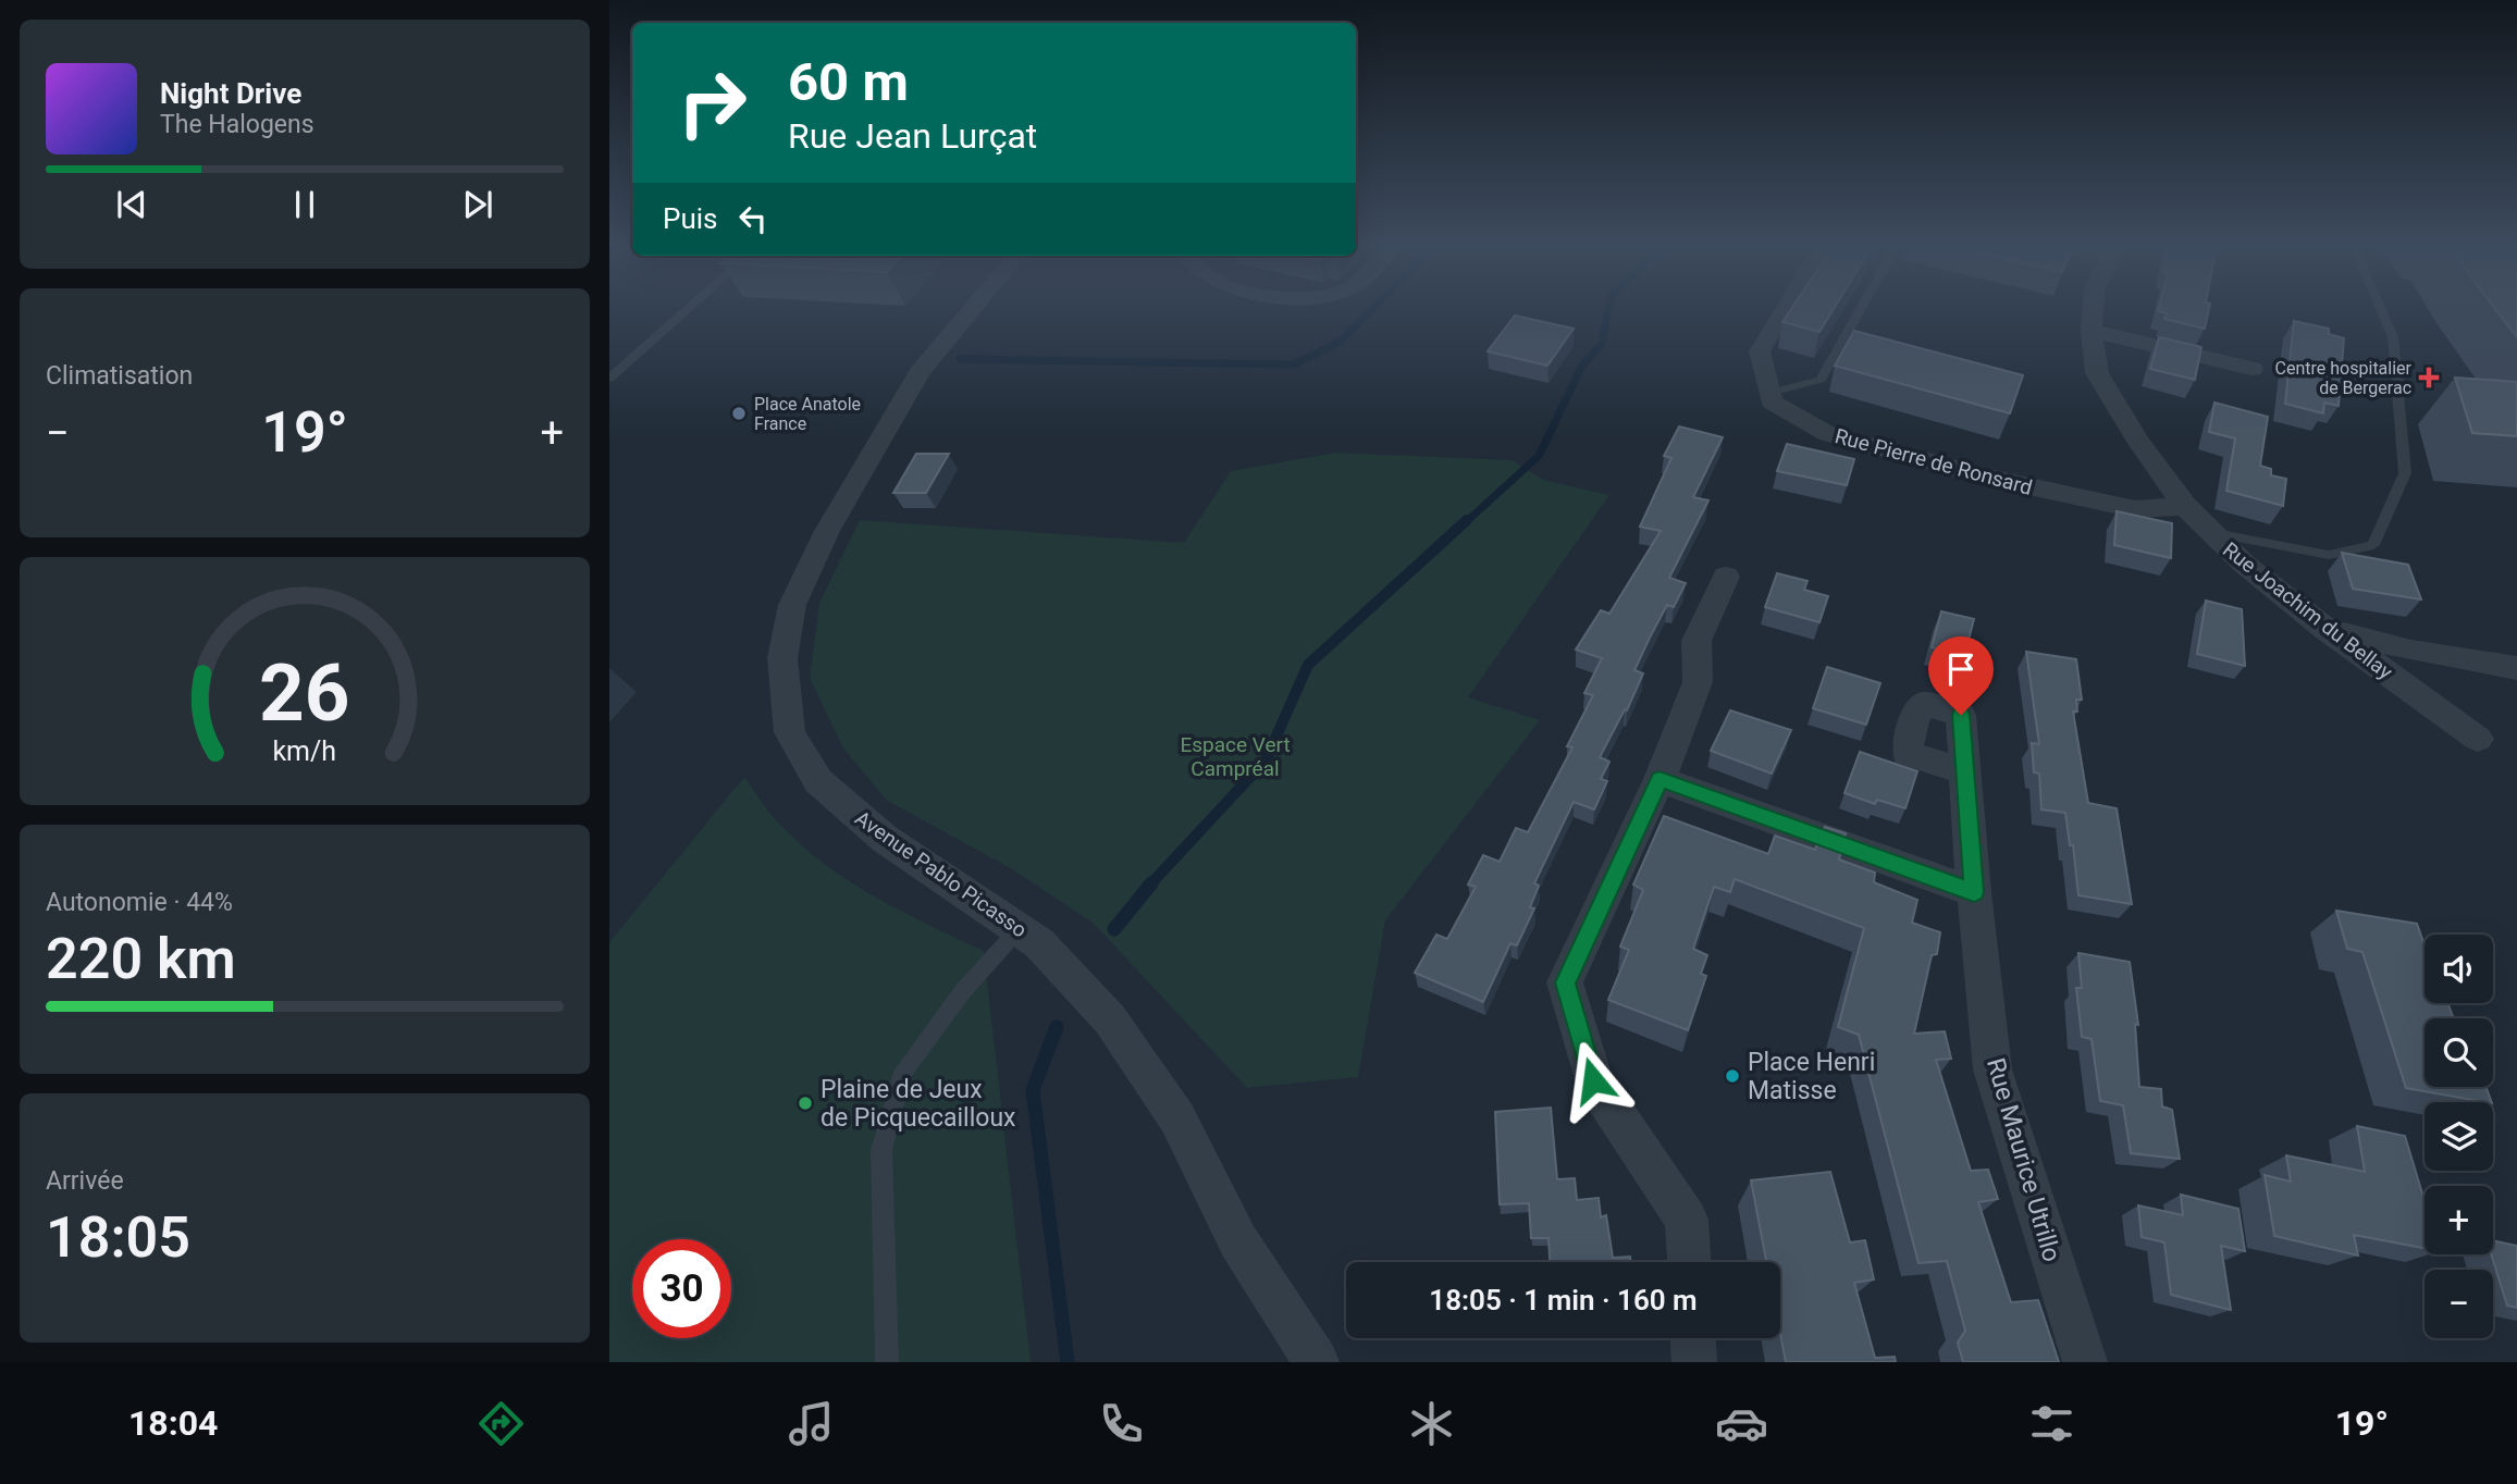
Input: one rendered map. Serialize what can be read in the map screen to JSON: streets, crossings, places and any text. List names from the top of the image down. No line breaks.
{"streets":{"street":["Rue Pierre de Ronsard","Rue Joachim du Bellay","Avenue Pablo Picasso","Rue Maurice Utrillo"]},"crossings":[["Rue Pierre de Ronsard","Rue Joachim du Bellay"]],"parks":["Espace Vert Campréal"],"places":{"health":["Centre hospitalier de Bergerac"],"other":["Place Anatole France","Place Henri Matisse","Plaine de Jeux de Picquecailloux"]},"page":{"turn":["60 m","Rue Jean Lurçat"],"song":["Night Drive","The Halogens"],"then":"Puis","tile":["Climatisation",["Autonomie · 44%","220 km"],["Arrivée","18:05"]],"heat":["−","19°","+"],"map_buttons":["+","−"],"limit":"30","trip":"18:05 · 1 min · 160 m","tabs":["18:04","19°"],"gauge":["26","km/h"]}}
